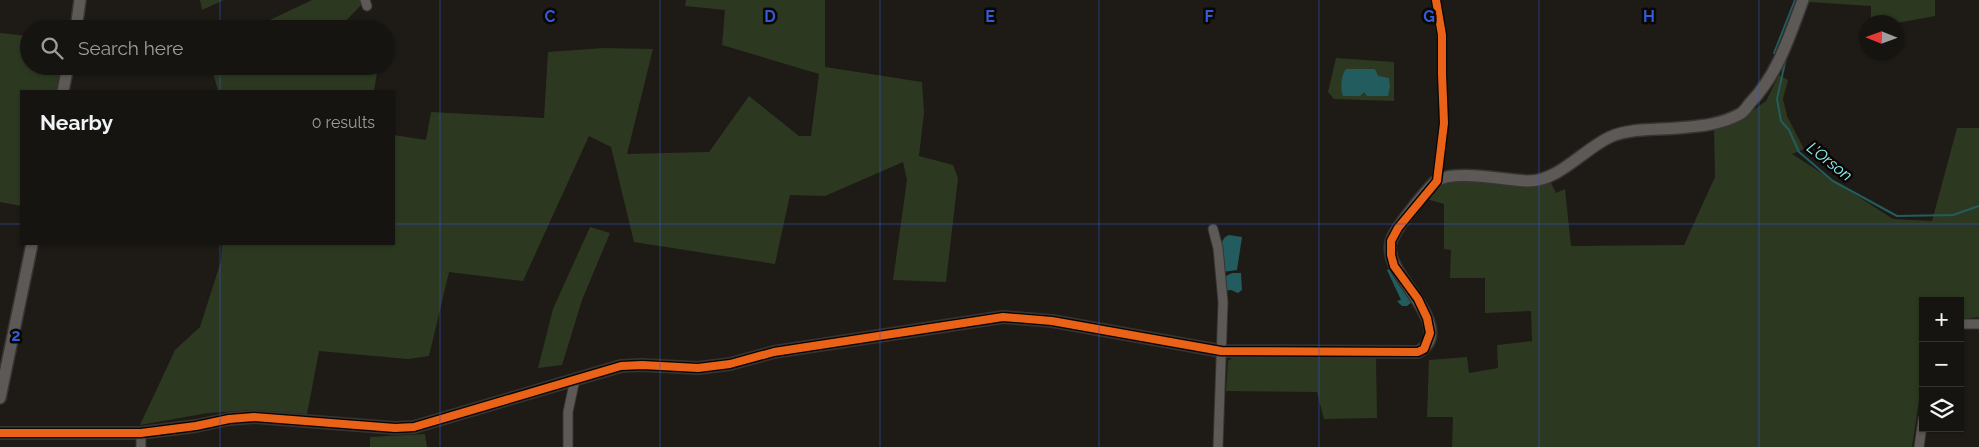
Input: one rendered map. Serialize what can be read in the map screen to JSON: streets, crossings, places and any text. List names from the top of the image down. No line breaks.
{"water":["L’Orson"],"north":"left","page":{"search":"Search here","heading":["Nearby","0 results"],"map_buttons":["+","−"]},"grid":{"columns":["C","D","E","F","G","H"],"rows":["2"]}}
